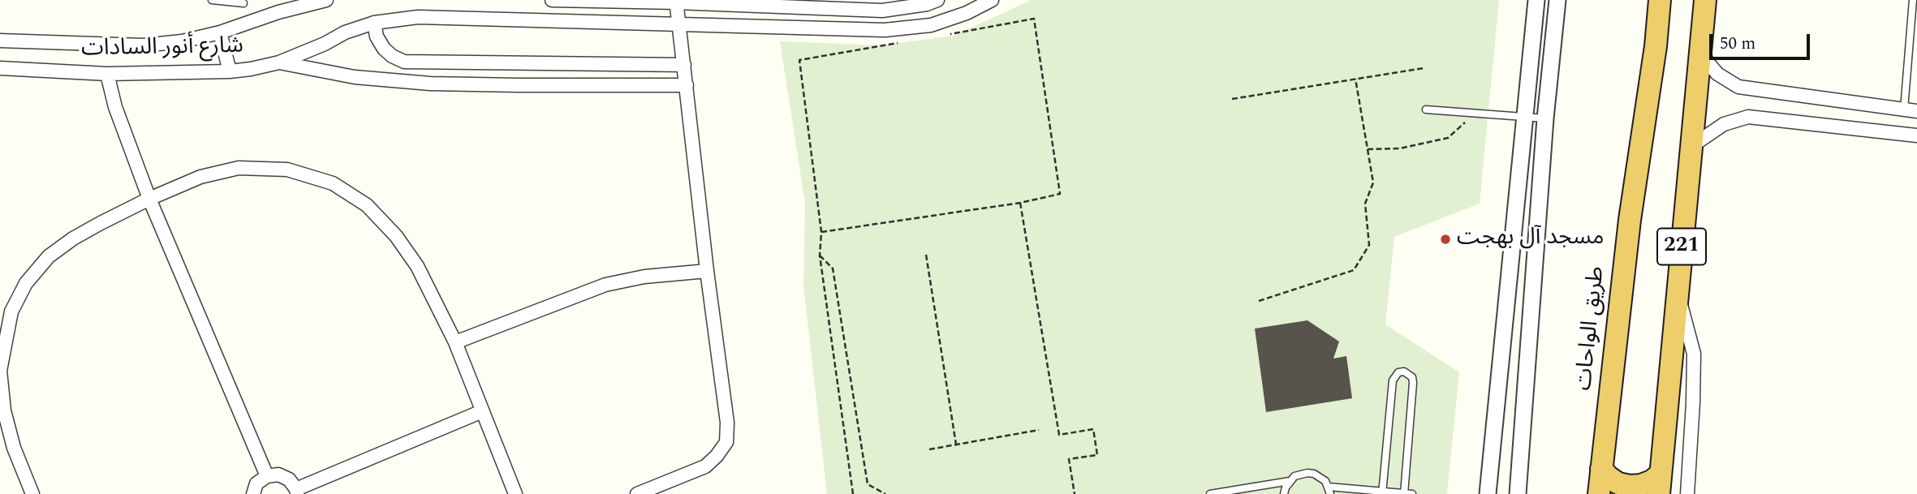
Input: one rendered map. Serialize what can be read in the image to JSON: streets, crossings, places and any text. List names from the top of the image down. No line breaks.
{"streets":{"highway":["221","طريق الواحات"],"street":["شارع أنور السادات"]},"places":["مسجد آل بهجت"],"scale_bar":"50 m"}
